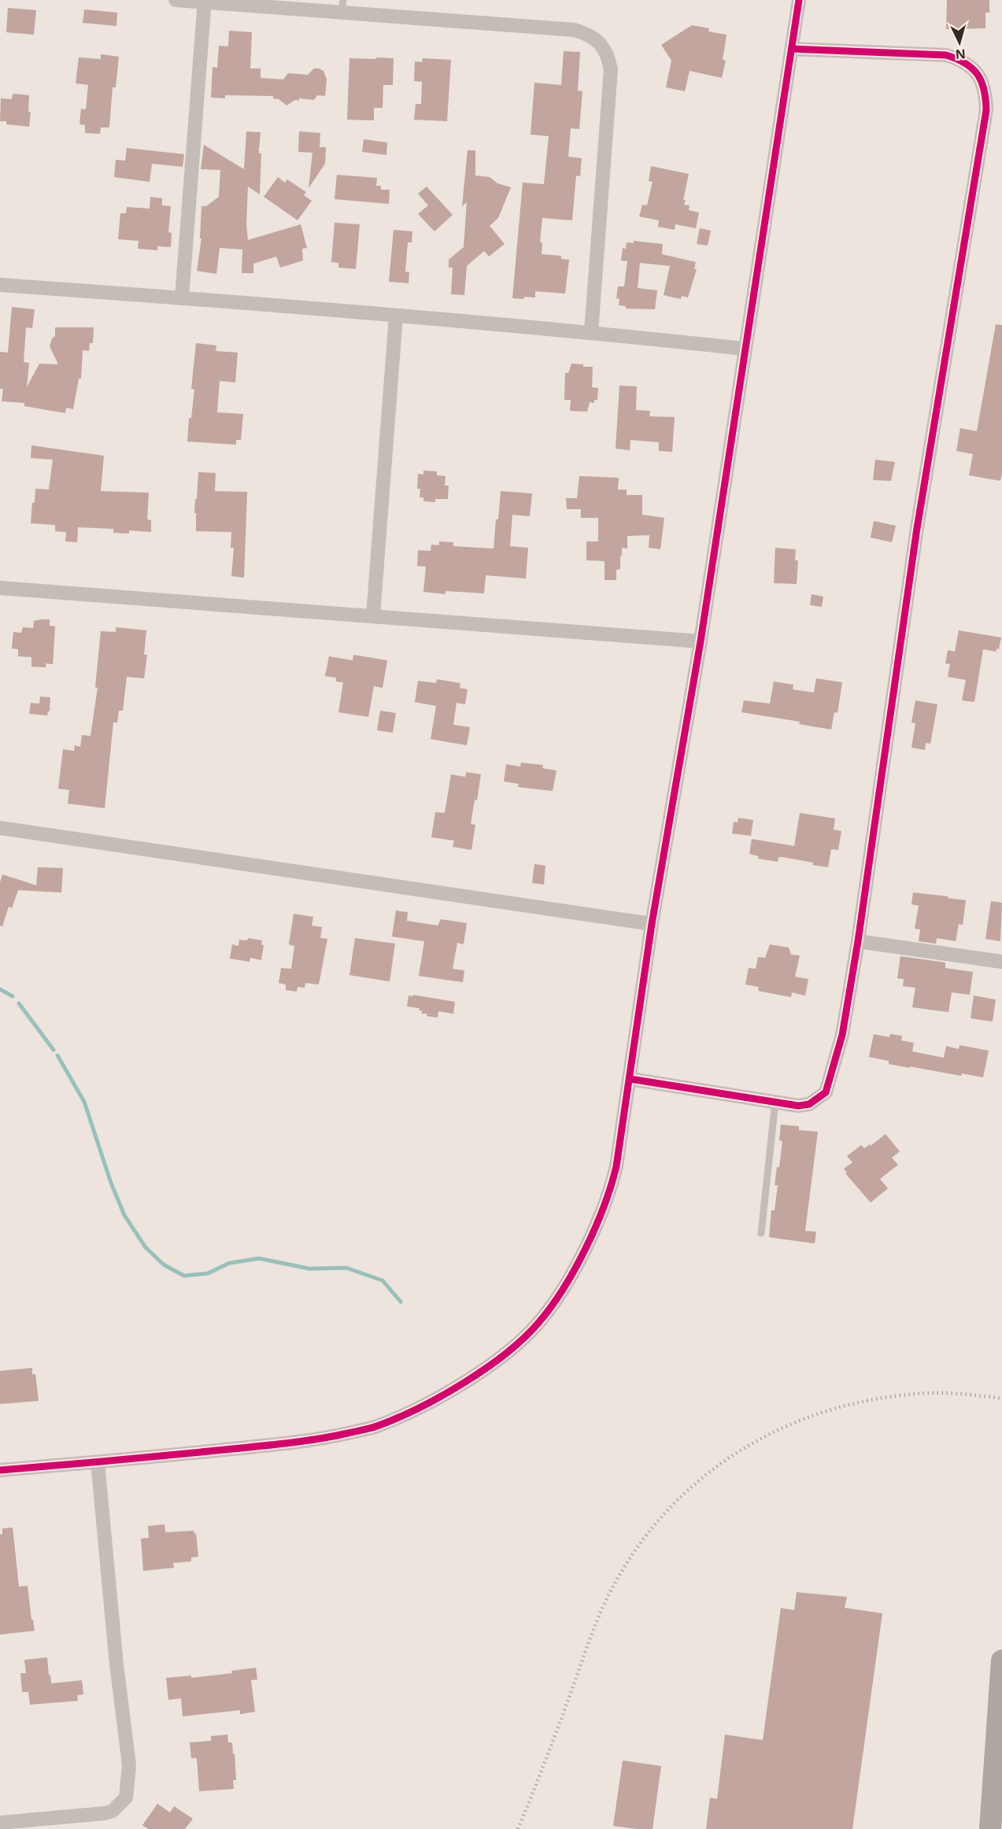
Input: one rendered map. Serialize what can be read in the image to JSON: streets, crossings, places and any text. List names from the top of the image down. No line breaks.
{"north":"bottom"}
